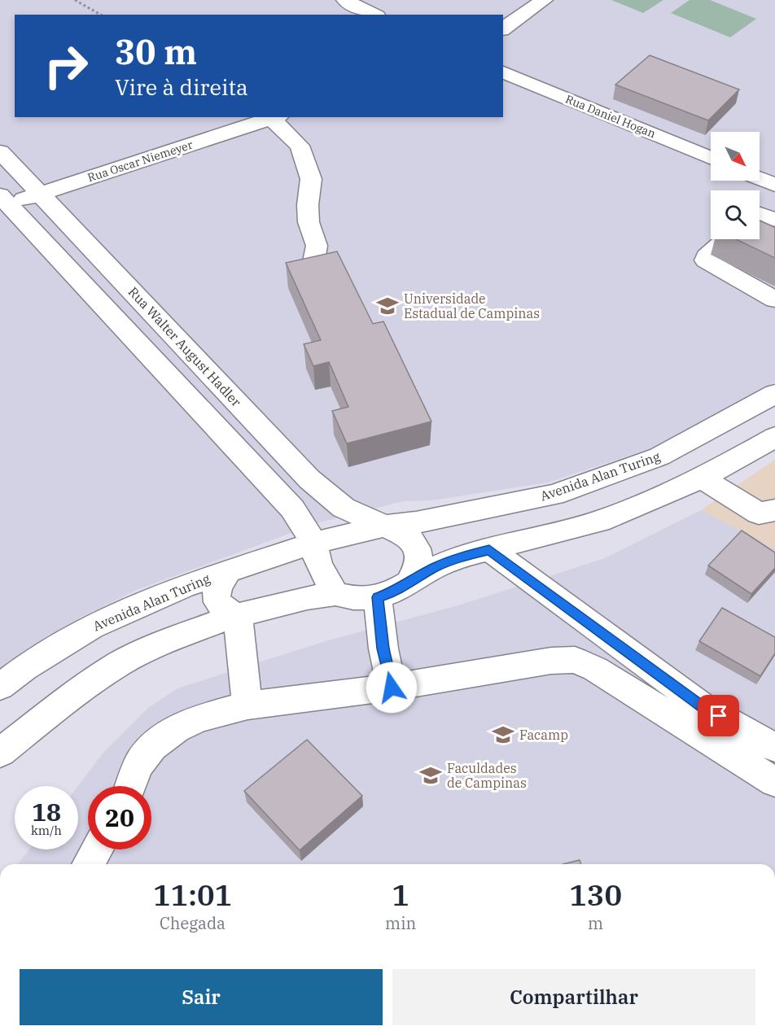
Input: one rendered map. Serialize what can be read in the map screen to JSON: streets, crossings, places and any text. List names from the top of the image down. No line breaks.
{"streets":{"street":["Rua Daniel Hogan","Rua Oscar Niemeyer","Rua Walter August Hadler","Avenida Alan Turing"]},"crossings":[["Rua Oscar Niemeyer","Rua Walter August Hadler"],["Rua Walter August Hadler","Avenida Alan Turing"]],"places":{"school or university":["Universidade Estadual de Campinas","Facamp","Faculdades de Campinas"]},"north":"bottom right","page":{"turn":["30 m","Vire à direita"],"speed":"18 km/h","limit":"20","eta":["11:01","Chegada","1","min","130","m"],"buttons":["Sair","Compartilhar"]}}
